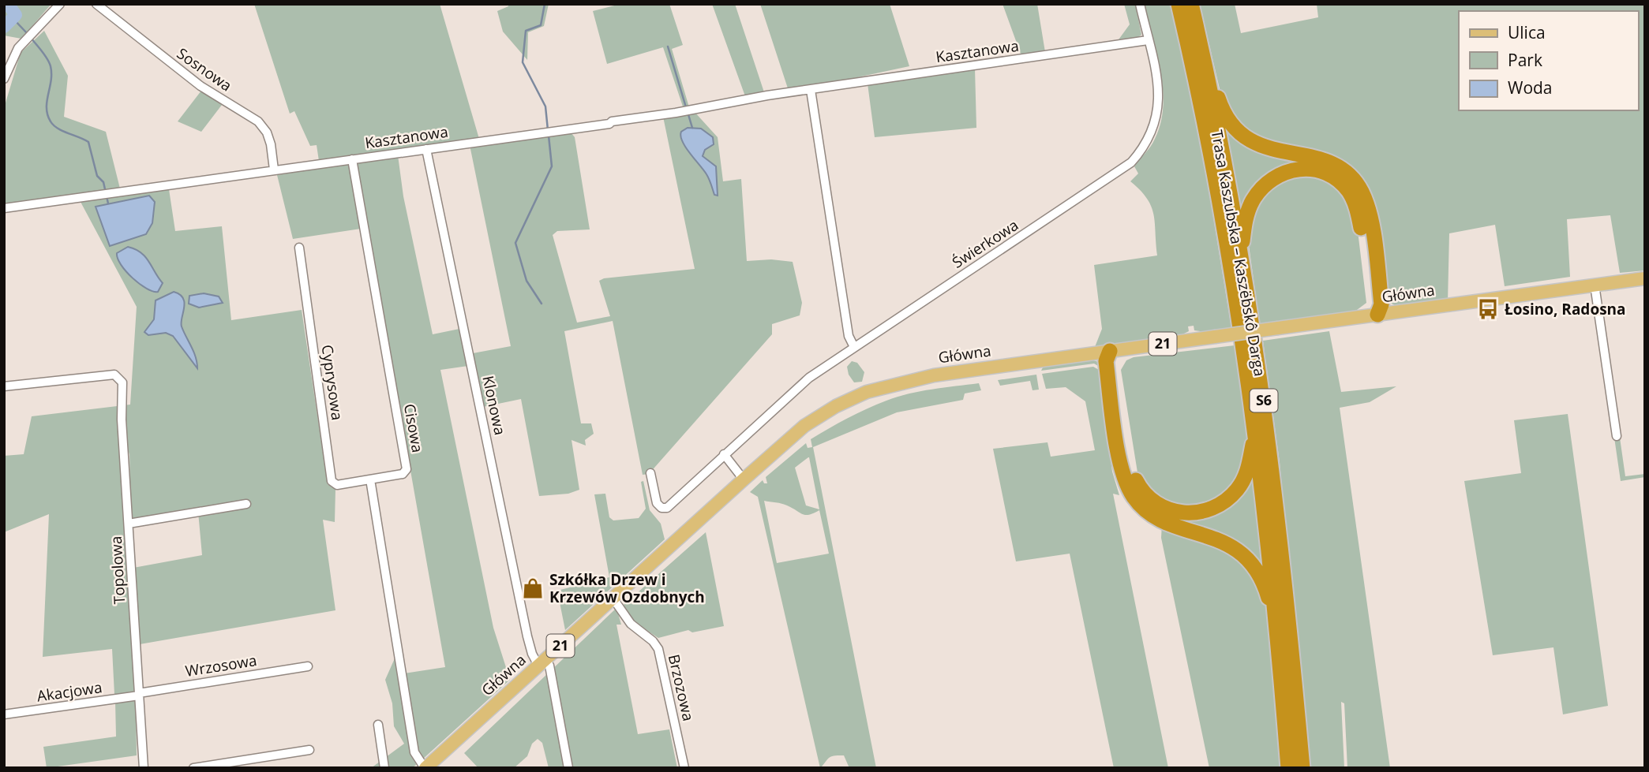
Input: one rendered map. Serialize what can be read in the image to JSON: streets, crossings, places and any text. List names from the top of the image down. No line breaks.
{"streets":{"highway":["Trasa Kaszubska – Kaszëbskô Darga","S6"],"main road":["Główna","21"],"street":["Kasztanowa","Sosnowa","Świerkowa","Cyprysowa","Klonowa","Cisowa","Topolowa","Wrzosowa","Brzozowa","Akacjowa"]},"crossings":[["Kasztanowa","Sosnowa"],["Kasztanowa","Świerkowa"],["Kasztanowa","Klonowa"],["Kasztanowa","Cisowa"],["Główna","Klonowa"],["Główna","Brzozowa"],["Cyprysowa","Cisowa"],["Topolowa","Wrzosowa"],["Topolowa","Akacjowa"],["Wrzosowa","Akacjowa"]],"places":{"bus stop":["Łosino, Radosna"],"shop":["Szkółka Drzew i Krzewów Ozdobnych"]},"legend":["Ulica","Park","Woda"]}
